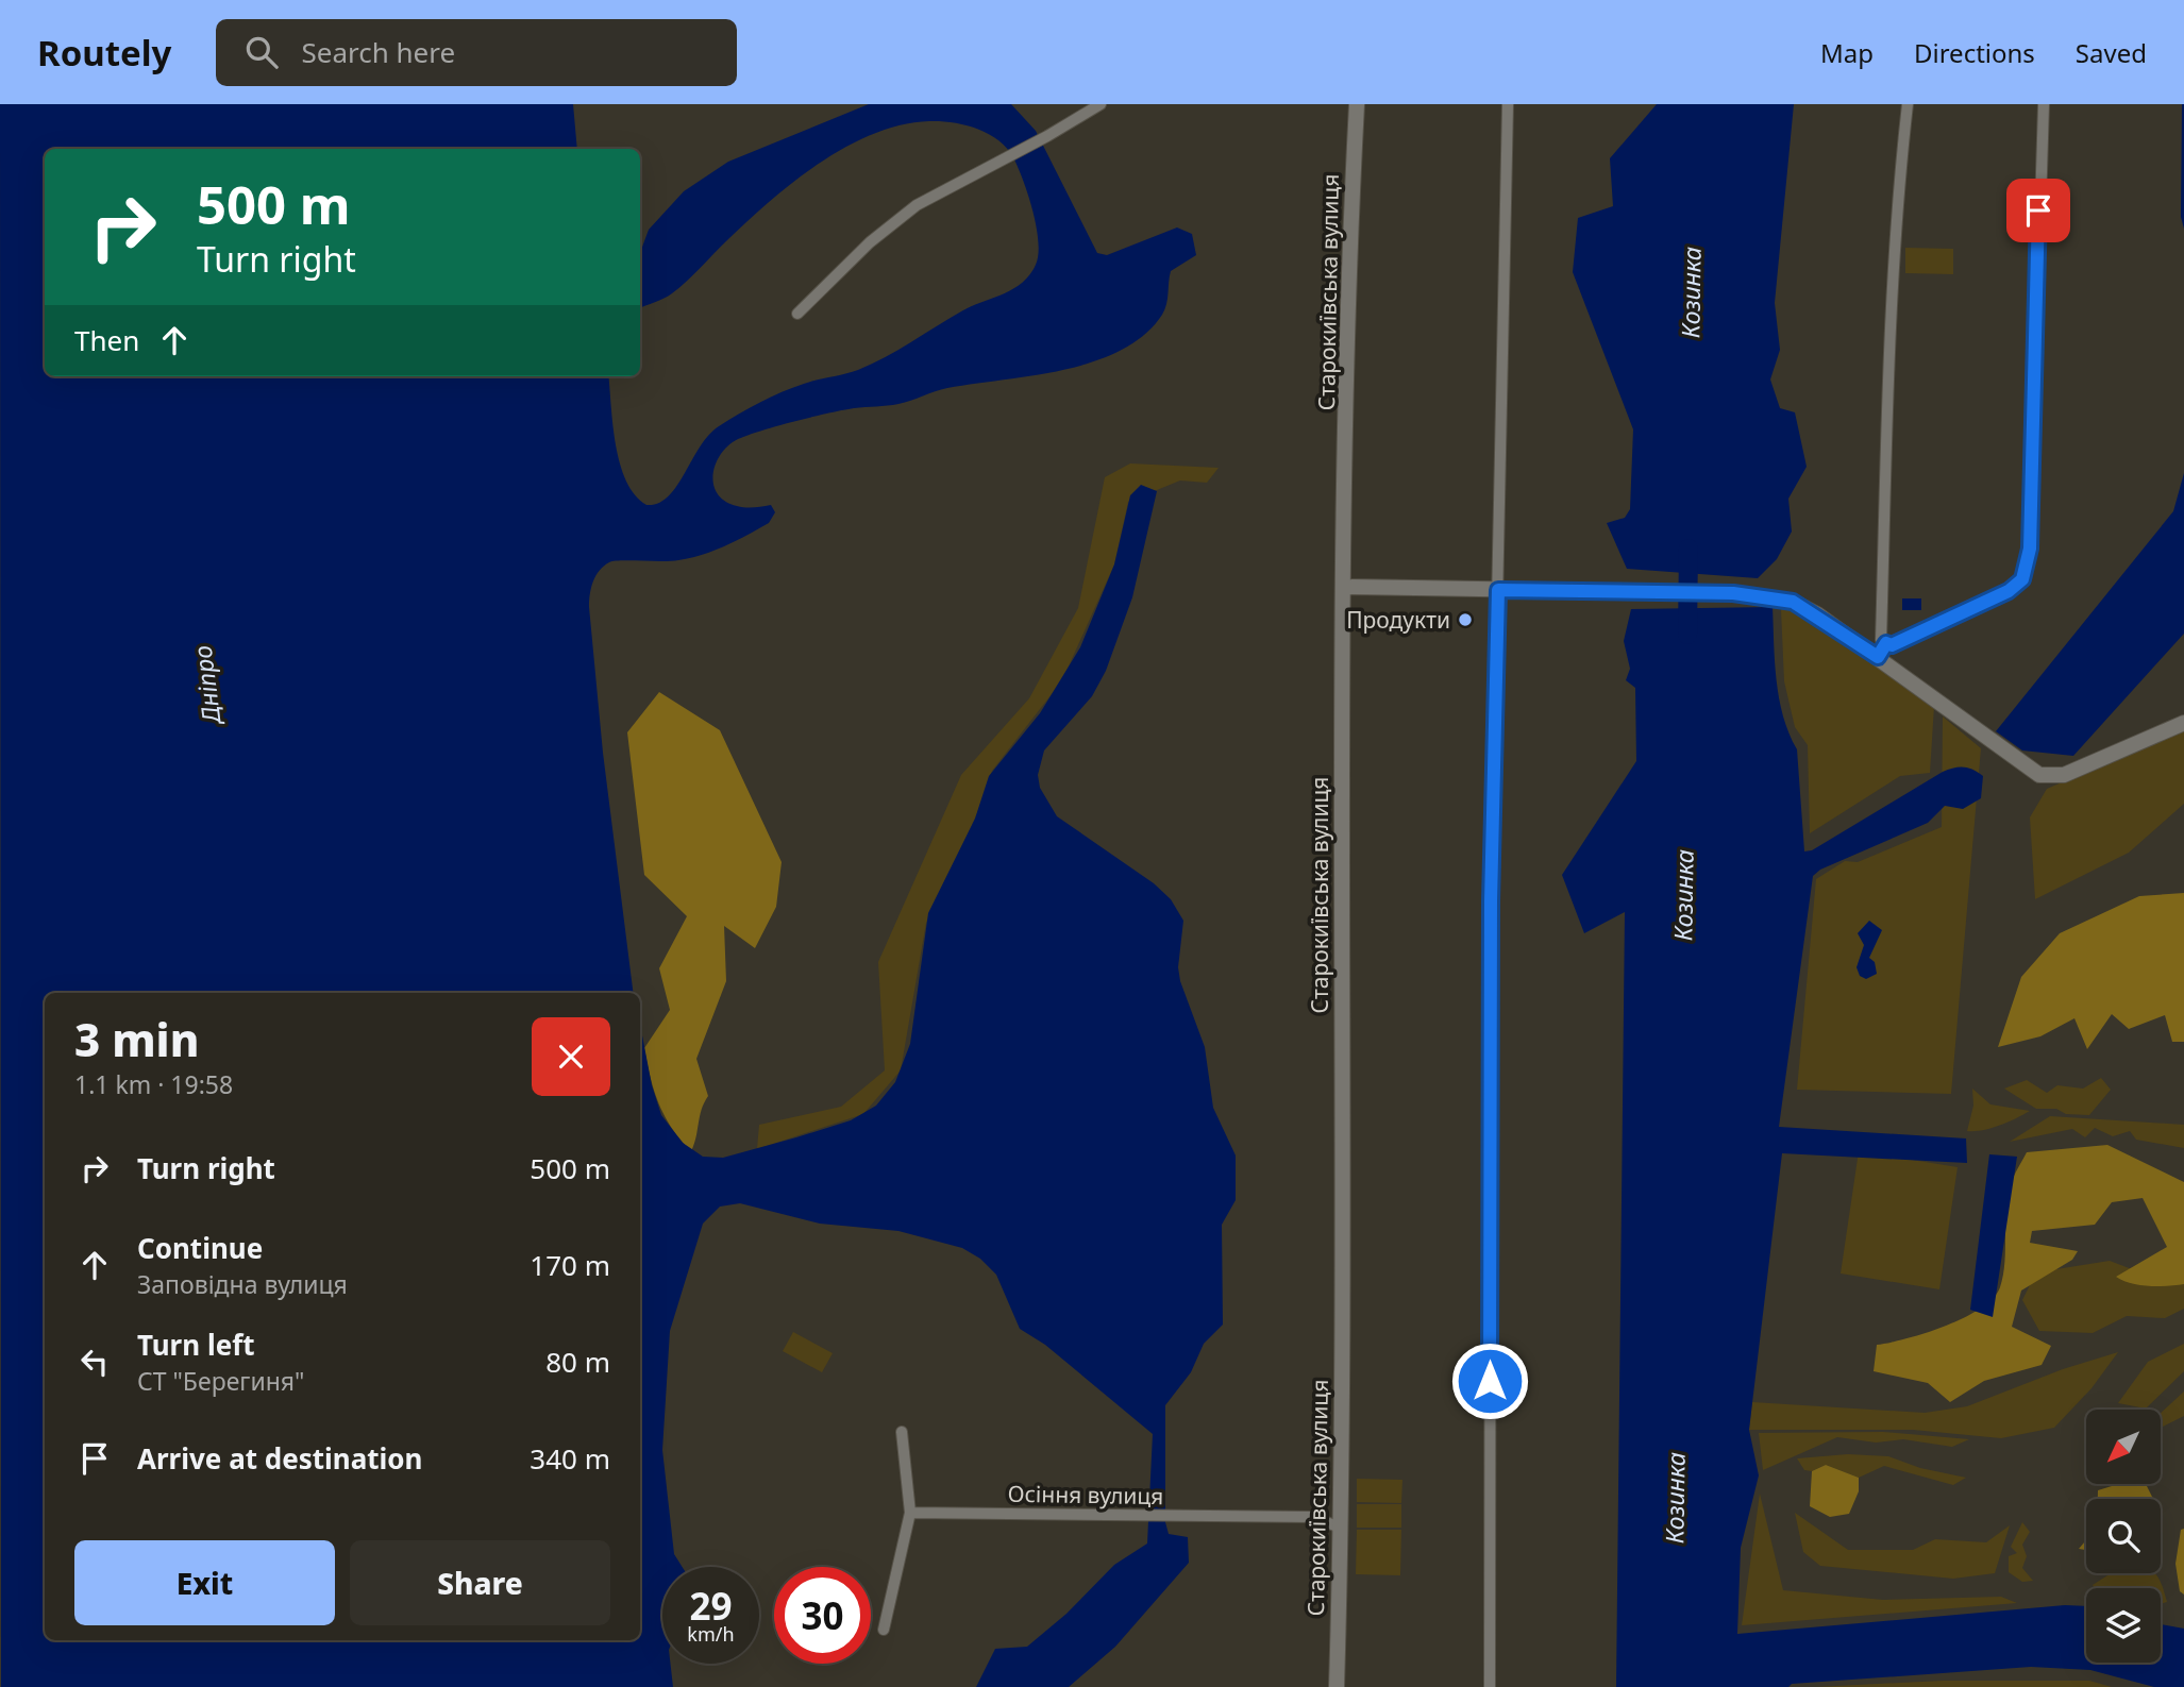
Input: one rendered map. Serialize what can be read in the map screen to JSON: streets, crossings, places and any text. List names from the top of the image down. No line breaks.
{"streets":{"street":["Старокиївська вулиця","Осіння вулиця"]},"crossings":[["Старокиївська вулиця","Осіння вулиця"]],"water":["Козинка","Дніпро"],"places":["Продукти"],"north":"bottom left","page":{"header":"Routely","search":"Search here","nav":["Map","Directions","Saved"],"turn":["500 m","Turn right"],"then":"Then","heading":["3 min","1.1 km · 19:58"],"list":[{"name":"Turn right","value":"500 m"},{"name":"Continue","note":"Заповідна вулиця","value":"170 m"},{"name":"Turn left","note":"СТ \"Берегиня\"","value":"80 m"},{"name":"Arrive at destination","value":"340 m"}],"buttons":["Exit","Share"],"speed":"29 km/h","limit":"30"}}
